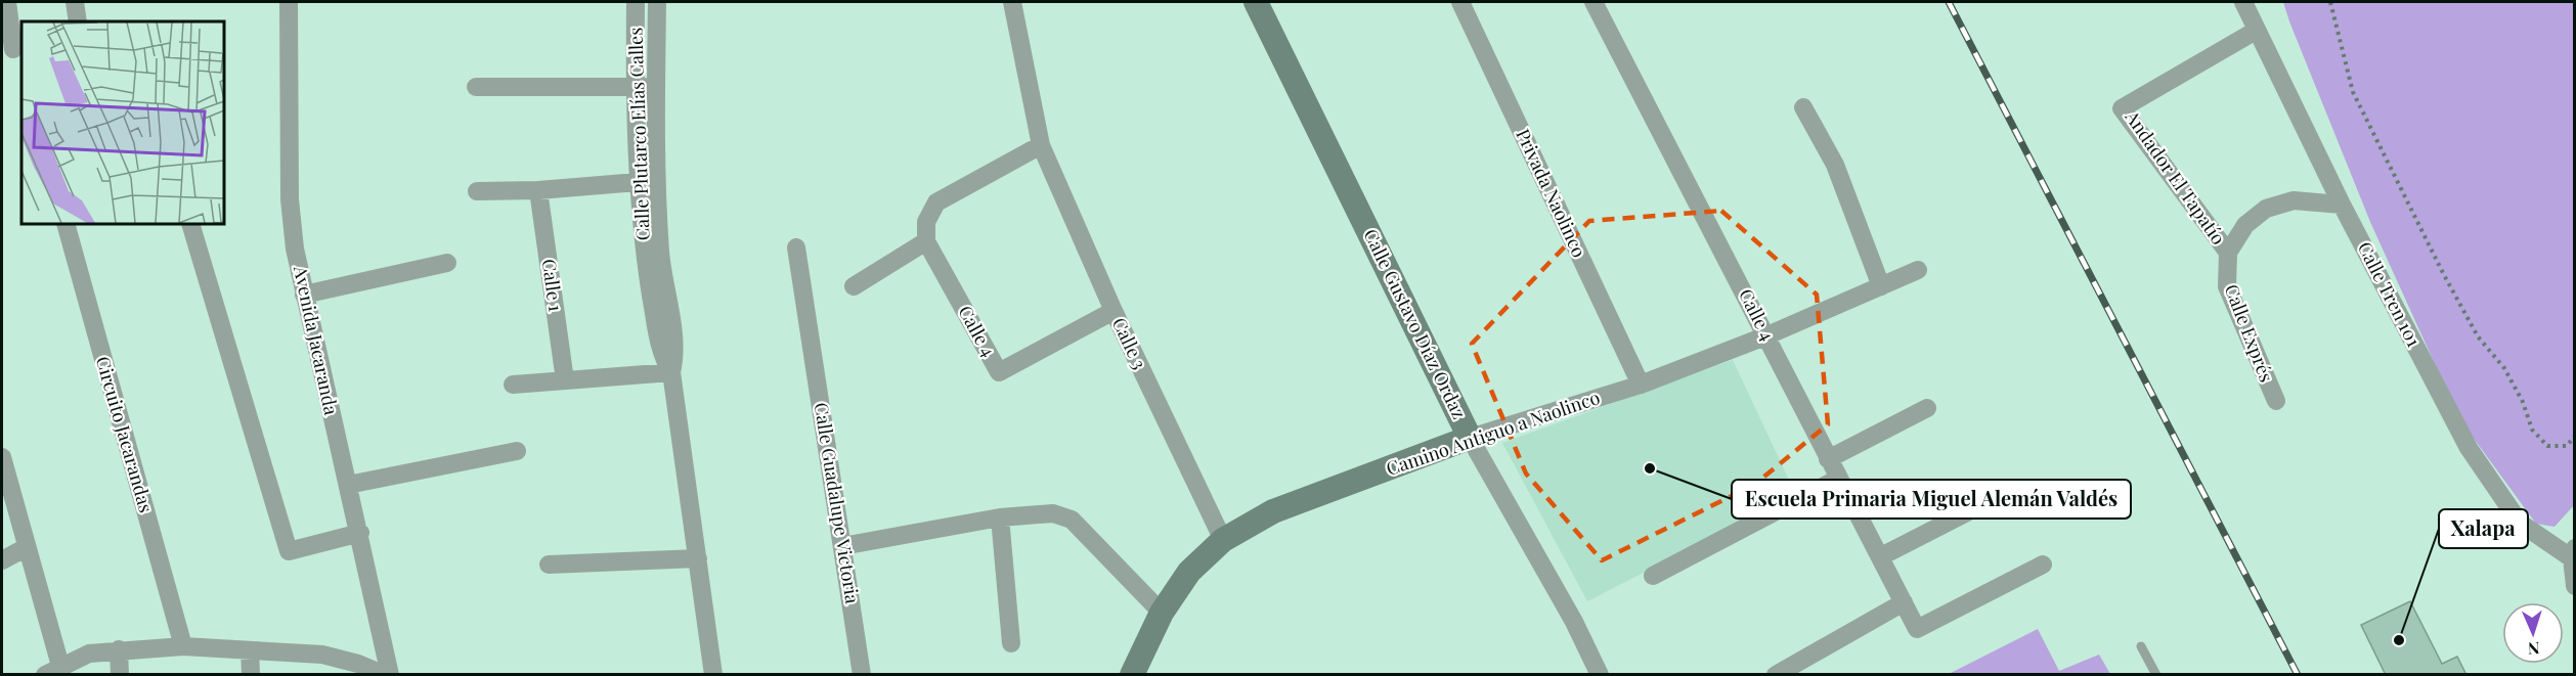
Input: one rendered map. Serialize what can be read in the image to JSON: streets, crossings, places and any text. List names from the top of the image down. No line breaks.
{"streets":{"main road":["Calle Gustavo Díaz Ordaz","Camino Antiguo a Naolinco"],"street":["Calle Plutarco Elías Calles","Andador El Tapatío","Privada Naolinco","Calle 1","Calle Tren 101","Calle 4","Calle Exprés","Avenida Jacaranda","Calle 3","Circuito Jacarandas","Calle Guadalupe Victoria"]},"crossings":[["Andador El Tapatío","Calle Tren 101"],["Andador El Tapatío","Calle Exprés"],["Privada Naolinco","Camino Antiguo a Naolinco"],["Calle 4","Calle 3"],["Calle 4","Camino Antiguo a Naolinco"],["Calle Gustavo Díaz Ordaz","Camino Antiguo a Naolinco"],["Calle 3","Camino Antiguo a Naolinco"]],"places":["Escuela Primaria Miguel Alemán Valdés","Xalapa"],"north":"bottom"}
